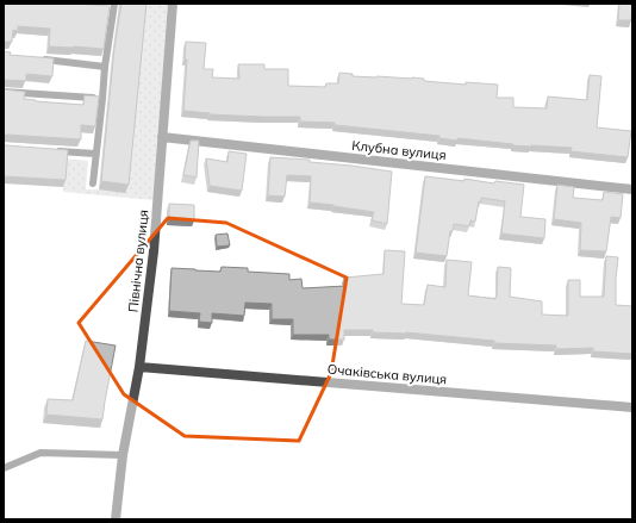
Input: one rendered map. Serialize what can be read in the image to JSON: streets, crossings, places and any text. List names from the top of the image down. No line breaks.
{"streets":{"street":["Клубна вулиця","Північна вулиця","Очаківська вулиця"]},"crossings":[["Клубна вулиця","Північна вулиця"],["Північна вулиця","Очаківська вулиця"]]}
